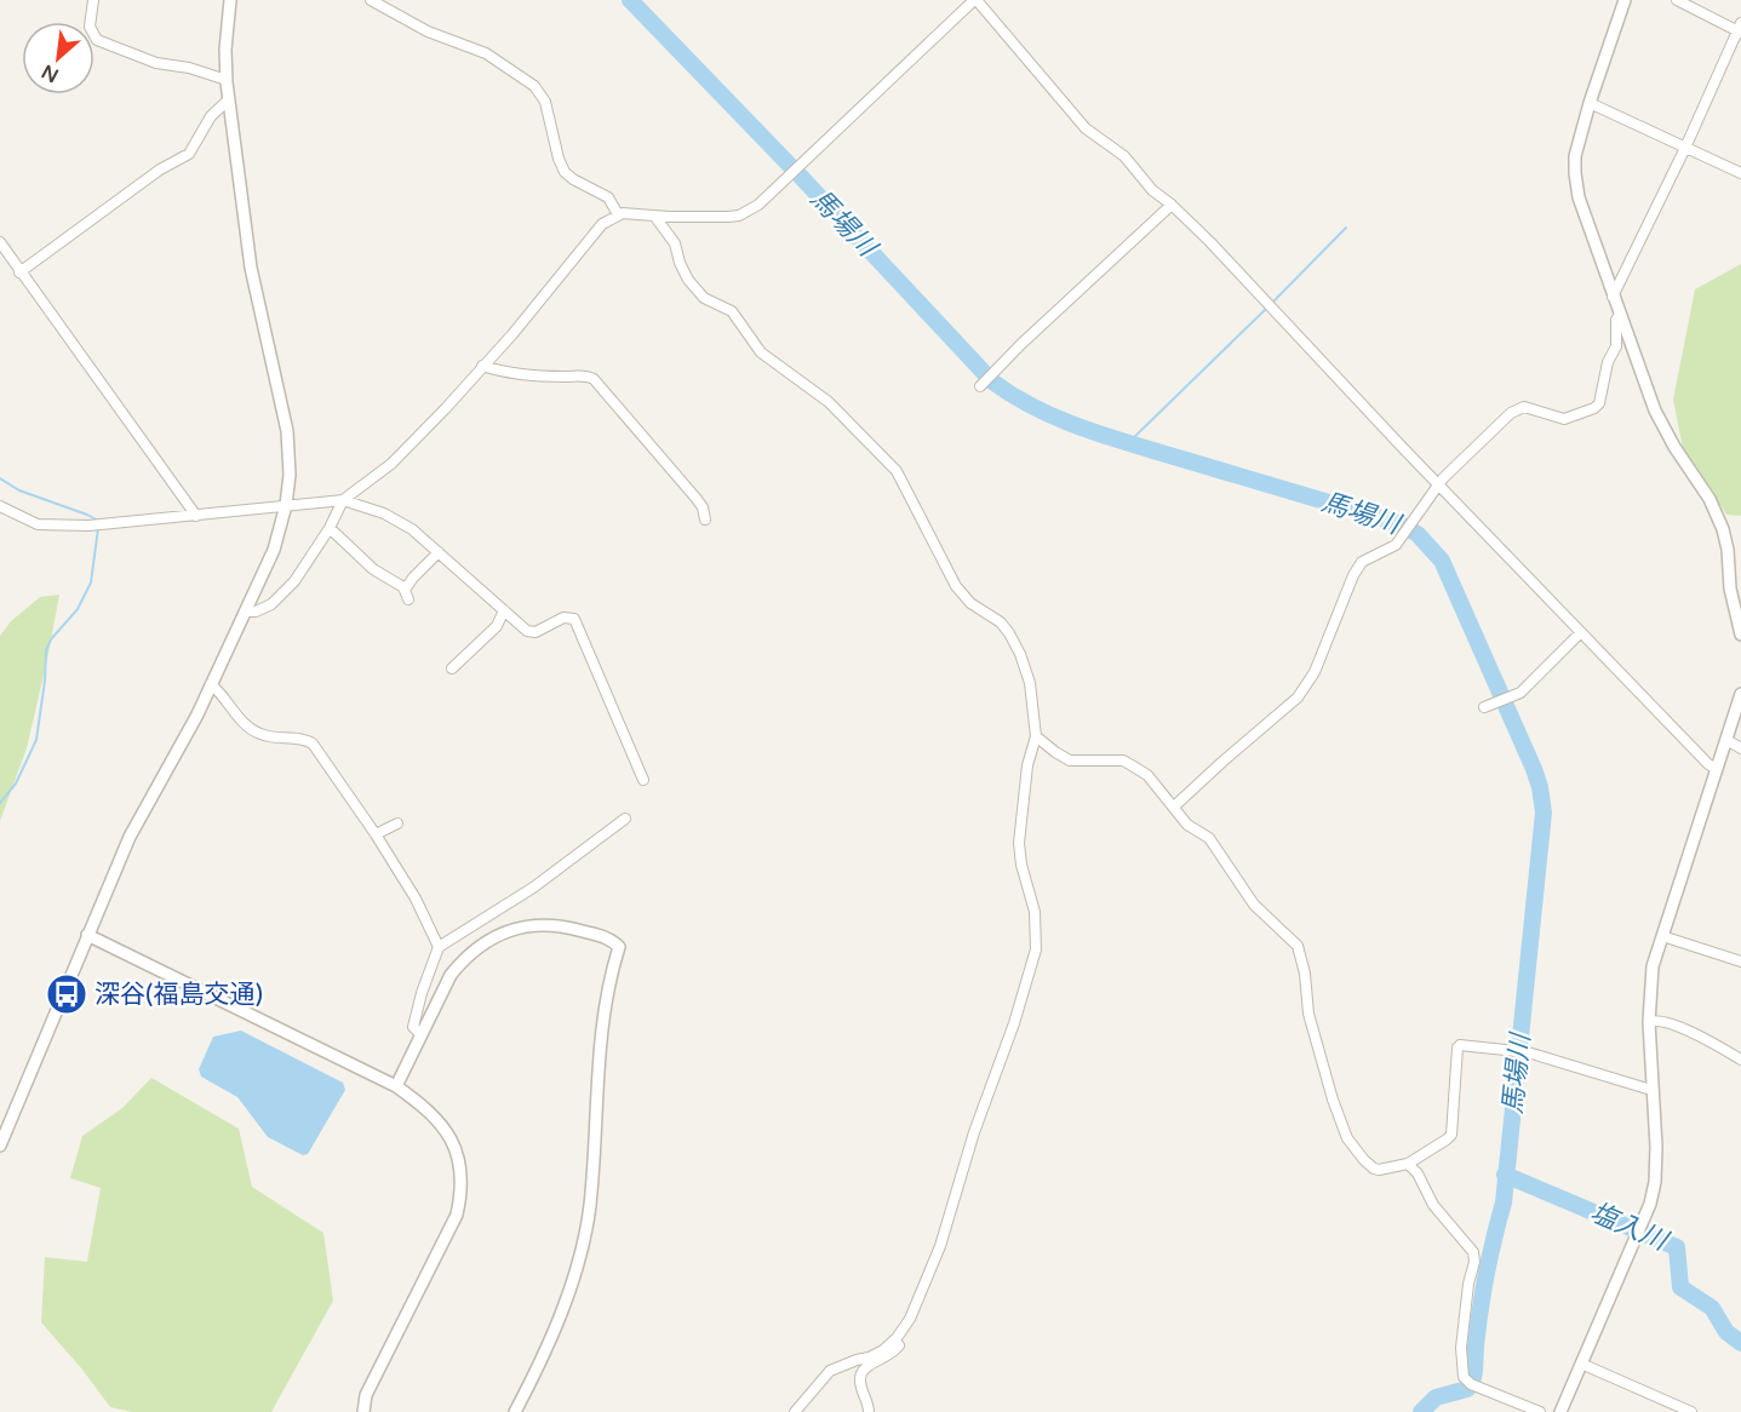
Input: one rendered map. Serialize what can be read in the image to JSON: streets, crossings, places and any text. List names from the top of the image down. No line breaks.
{"water":["馬場川","塩入川"],"places":{"bus stop":["深谷(福島交通)"]},"north":"bottom left"}
